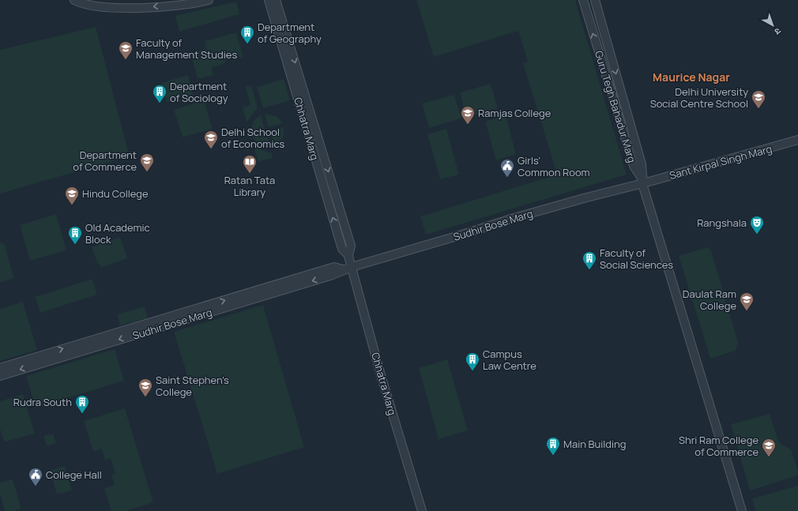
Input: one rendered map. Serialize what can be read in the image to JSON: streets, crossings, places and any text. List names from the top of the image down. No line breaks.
{"streets":{"street":["Guru Tegh Bahadur Marg","Chhatra Marg","Sant Kirpal Singh Marg","Sudhir Bose Marg"]},"crossings":[["Guru Tegh Bahadur Marg","Sant Kirpal Singh Marg"],["Guru Tegh Bahadur Marg","Sudhir Bose Marg"],["Chhatra Marg","Sudhir Bose Marg"],["Sant Kirpal Singh Marg","Sudhir Bose Marg"]],"districts":["Maurice Nagar"],"places":{"building":["Department of Geography","Department of Sociology","Old Academic Block","Faculty of Social Sciences","Campus Law Centre","Rudra South","Main Building"],"school or university":["Faculty of Management Studies","Delhi University Social Centre School","Ramjas College","Delhi School of Economics","Department of Commerce","Hindu College","Daulat Ram College","Saint Stephen's College","Shri Ram College of Commerce"],"library":["Ratan Tata Library"],"public building":["Girls' Common Room","College Hall"],"theatre":["Rangshala"]},"north":"bottom right"}
